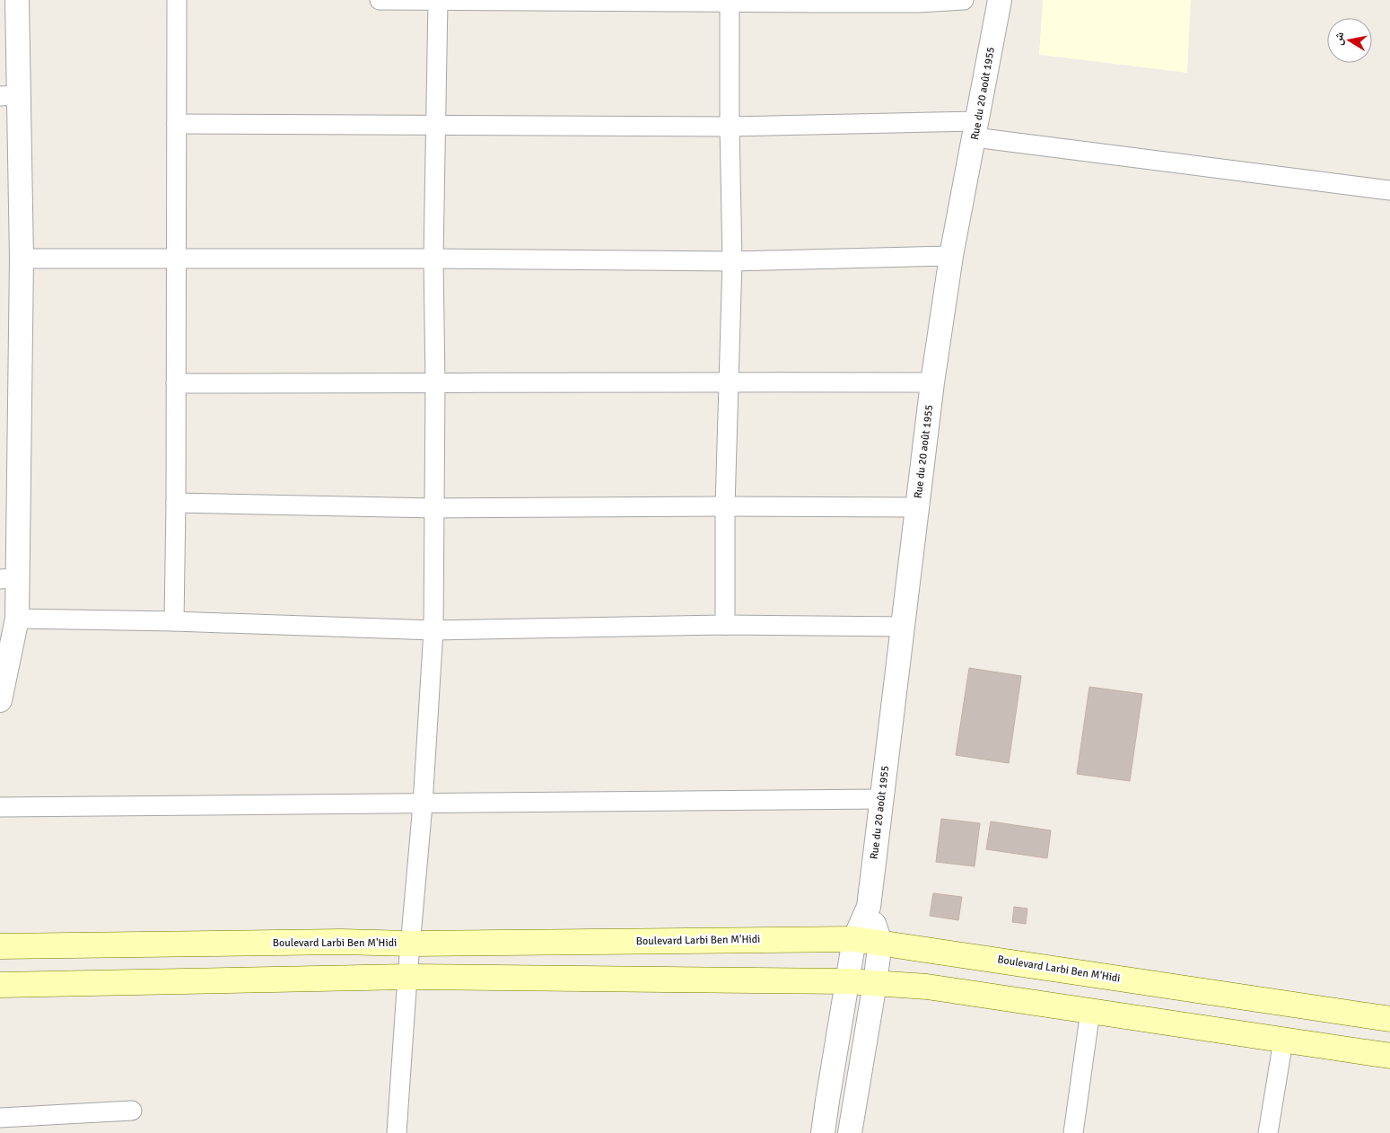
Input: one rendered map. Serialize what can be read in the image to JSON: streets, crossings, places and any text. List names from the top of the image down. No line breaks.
{"streets":{"main road":["Boulevard Larbi Ben M'Hidi"],"street":["Rue du 20 août 1955"]},"crossings":[["Rue du 20 août 1955","Boulevard Larbi Ben M'Hidi"]],"north":"left"}
